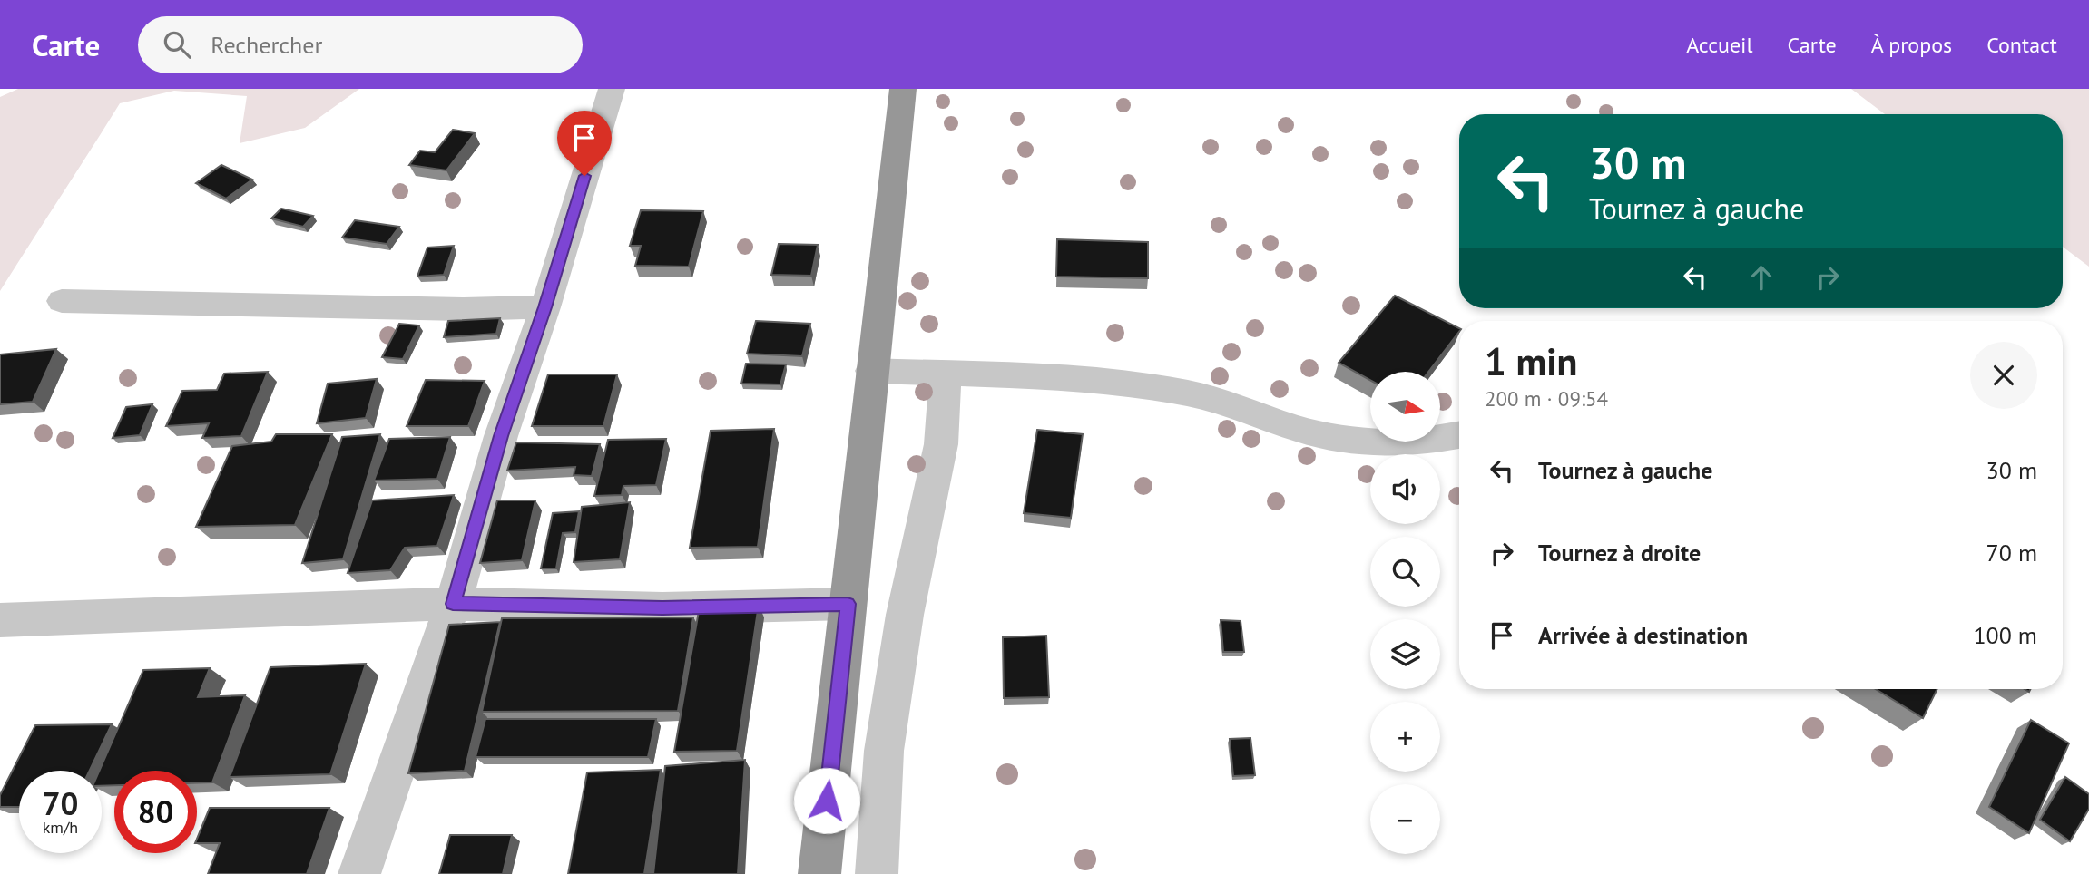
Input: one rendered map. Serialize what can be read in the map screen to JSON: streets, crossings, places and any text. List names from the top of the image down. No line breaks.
{"north":"right","page":{"header":"Carte","search":"Rechercher","nav":["Accueil","Carte","À propos","Contact"],"turn":["30 m","Tournez à gauche"],"heading":["1 min","200 m · 09:54"],"map_buttons":["+","−"],"list":[{"name":"Tournez à gauche","value":"30 m"},{"name":"Tournez à droite","value":"70 m"},{"name":"Arrivée à destination","value":"100 m"}],"speed":"70 km/h","limit":"80"}}
